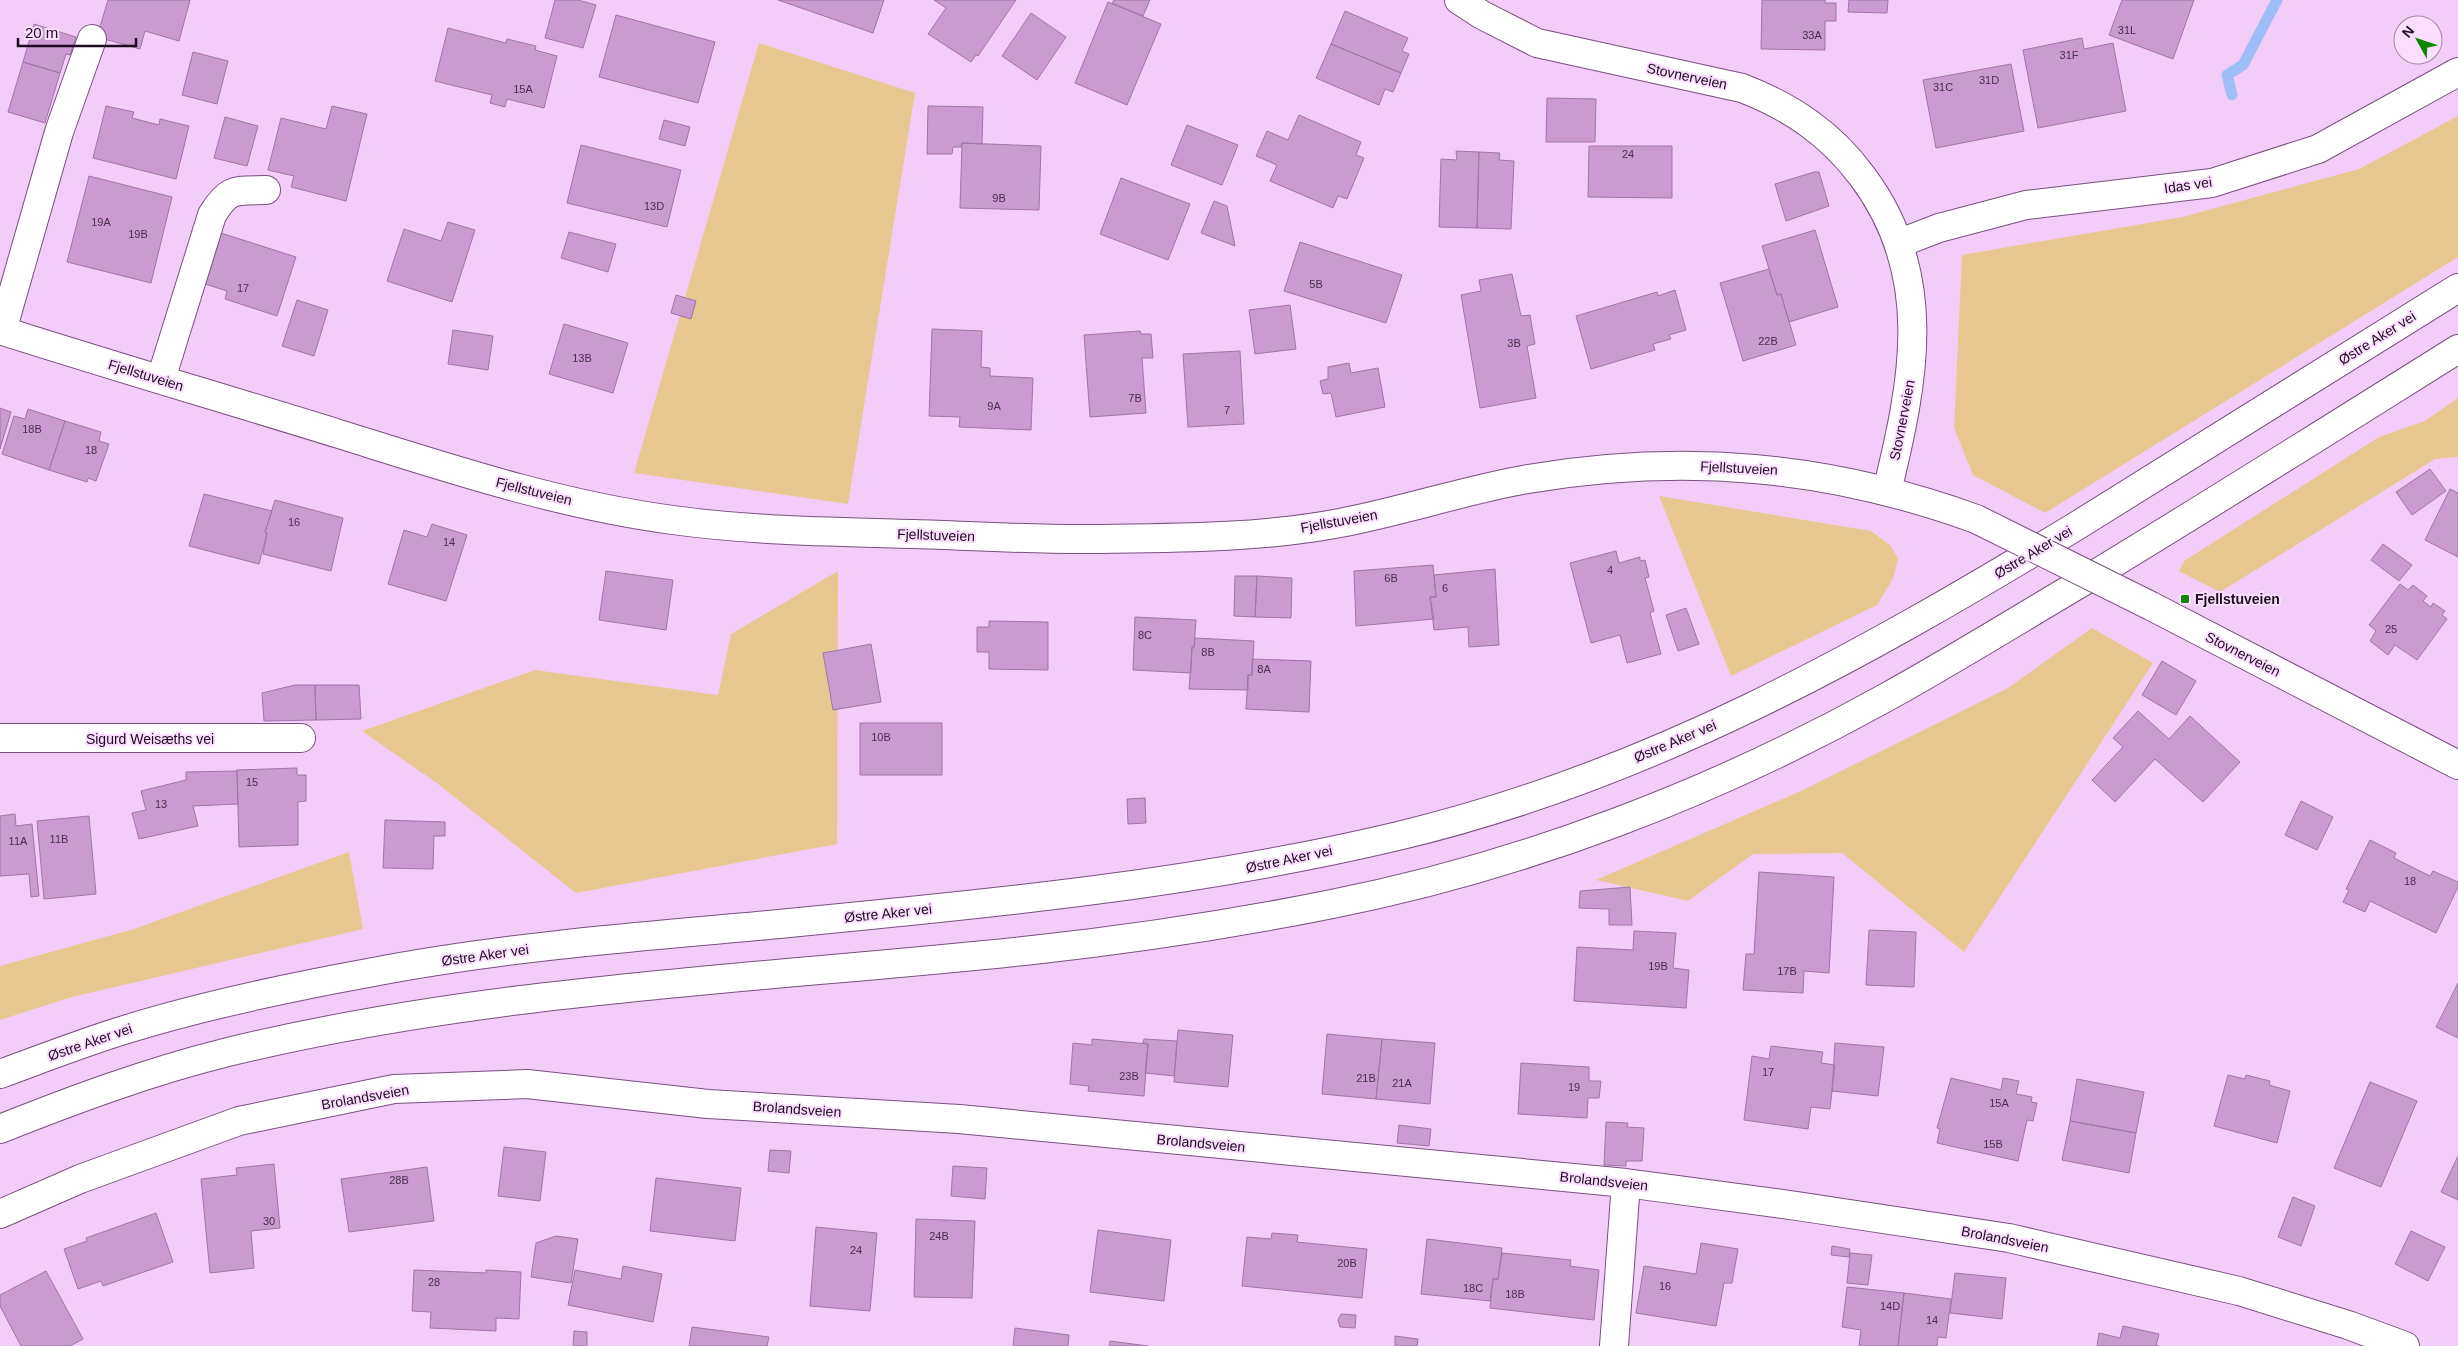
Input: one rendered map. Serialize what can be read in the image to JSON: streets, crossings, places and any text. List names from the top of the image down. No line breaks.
{"streets":{"main road":["Stovnerveien","Idas vei","Østre Aker vei","Fjellstuveien","Sigurd Weisæths vei","Brolandsveien"]},"crossings":[["Stovnerveien","Idas vei"],["Stovnerveien","Fjellstuveien"]],"places":{"transit":["Fjellstuveien"]},"house_numbers":["31L","33A","31F","31D","31C","15A","24","9B","13D","19A","19B","5B","17","22B","3B","13B","7B","9A","7","18B","18","16","14","4","6B","6","25","8C","8B","8A","10B","15","13","11B","11A","18","19B","17B","17","23B","21B","21A","19","15A","15B","28B","30","24B","24","20B","28","16","18C","18B","14D","14"],"scale_bar":"20 m","north":"top left"}
